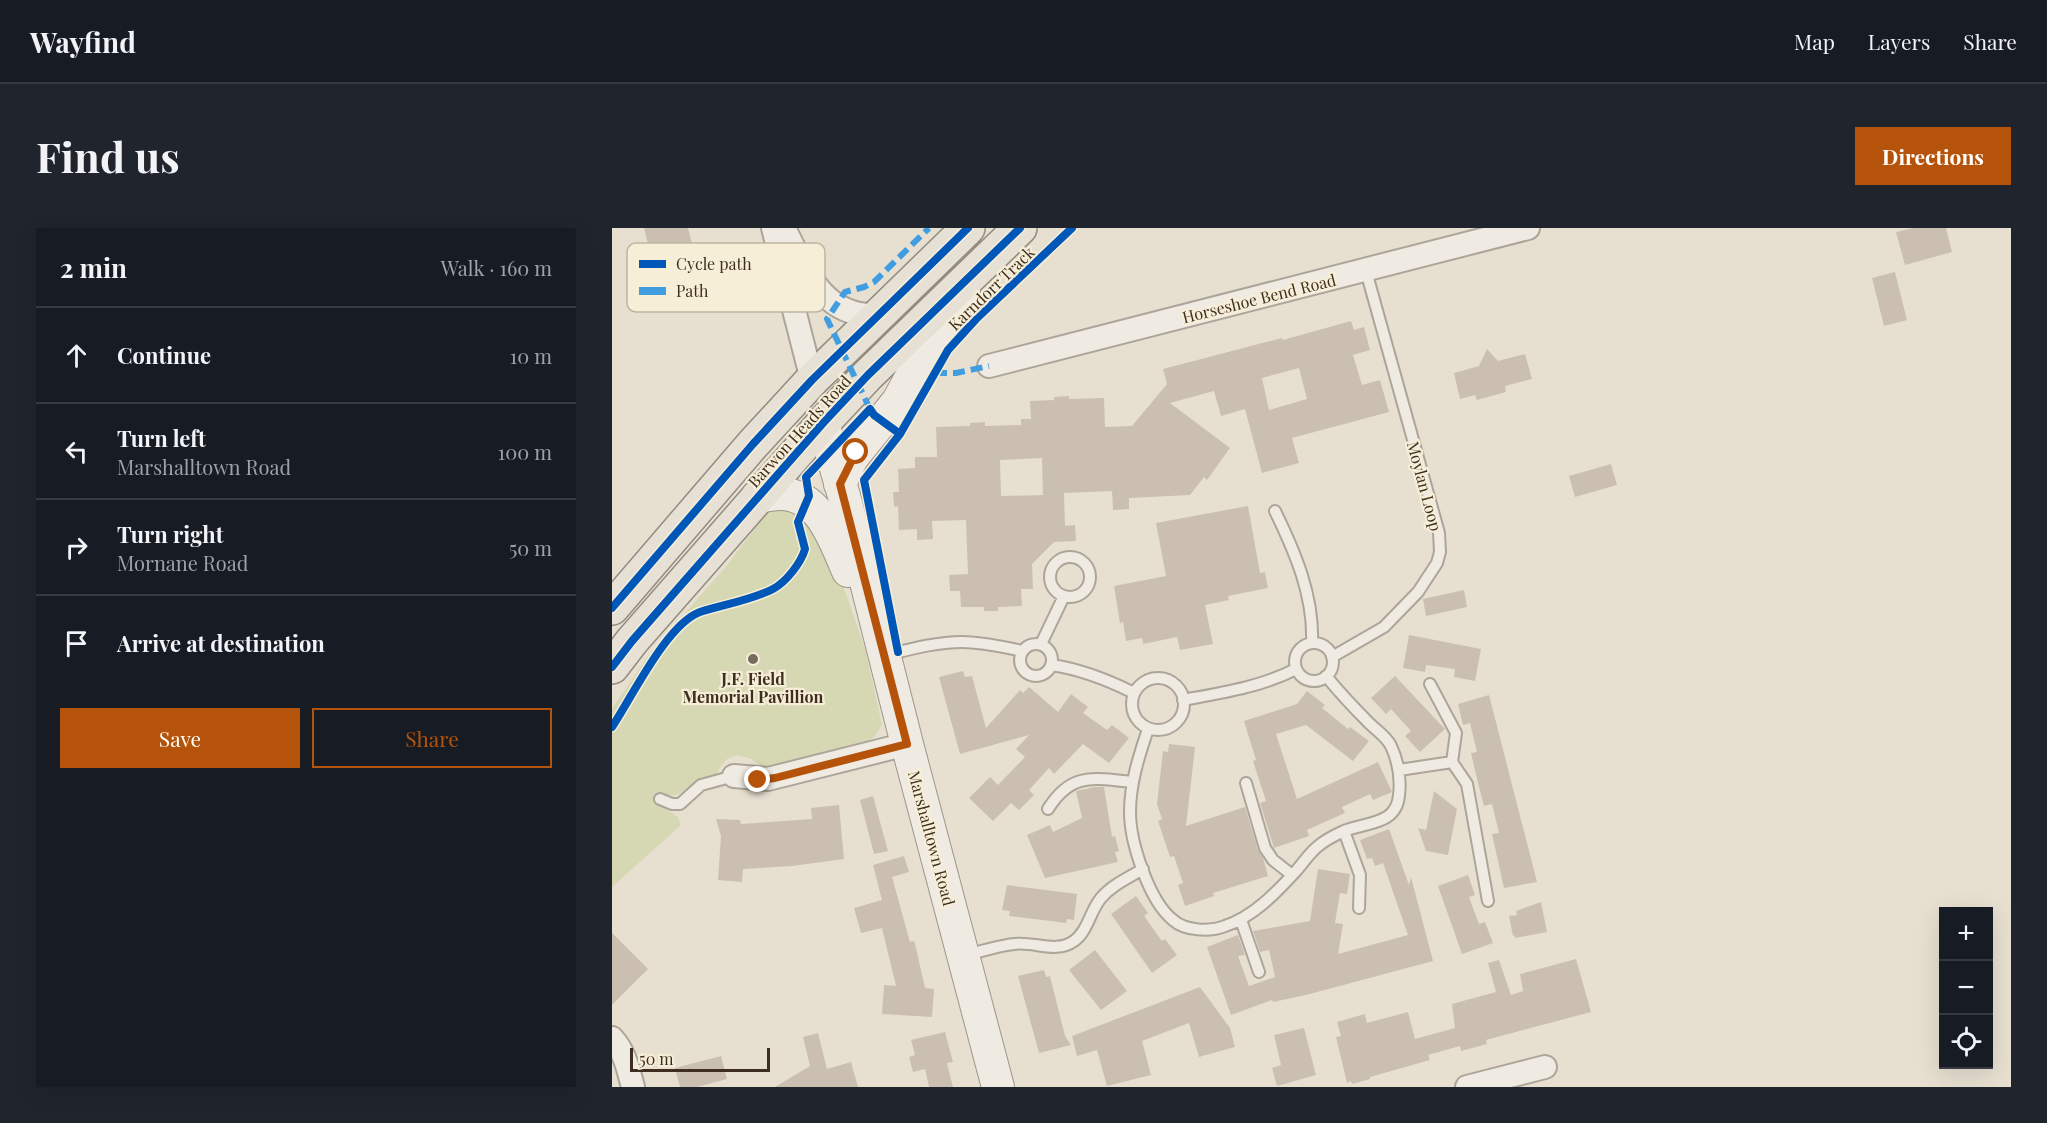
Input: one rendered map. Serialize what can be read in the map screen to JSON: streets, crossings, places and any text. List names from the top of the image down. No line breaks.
{"streets":{"main road":["Barwon Heads Road","Marshalltown Road"],"street":["Horseshoe Bend Road"],"lane":["Moylan Loop"],"cycle path":["Karndorr Track"]},"crossings":[["Horseshoe Bend Road","Moylan Loop"],["Barwon Heads Road","Marshalltown Road"]],"places":["J.F. Field Memorial Pavillion"],"legend":["Cycle path","Path"],"scale_bar":"50 m","page":{"header":"Wayfind","nav":["Map","Layers","Share"],"buttons":["Directions",["Save","Share"]],"title":"Find us","heading":["2 min","Walk · 160 m"],"list":[["Continue","10 m"],["Turn left","Marshalltown Road","100 m"],["Turn right","Mornane Road","50 m"],"Arrive at destination"],"map_buttons":["+","−"],"scale":"50 m"}}
